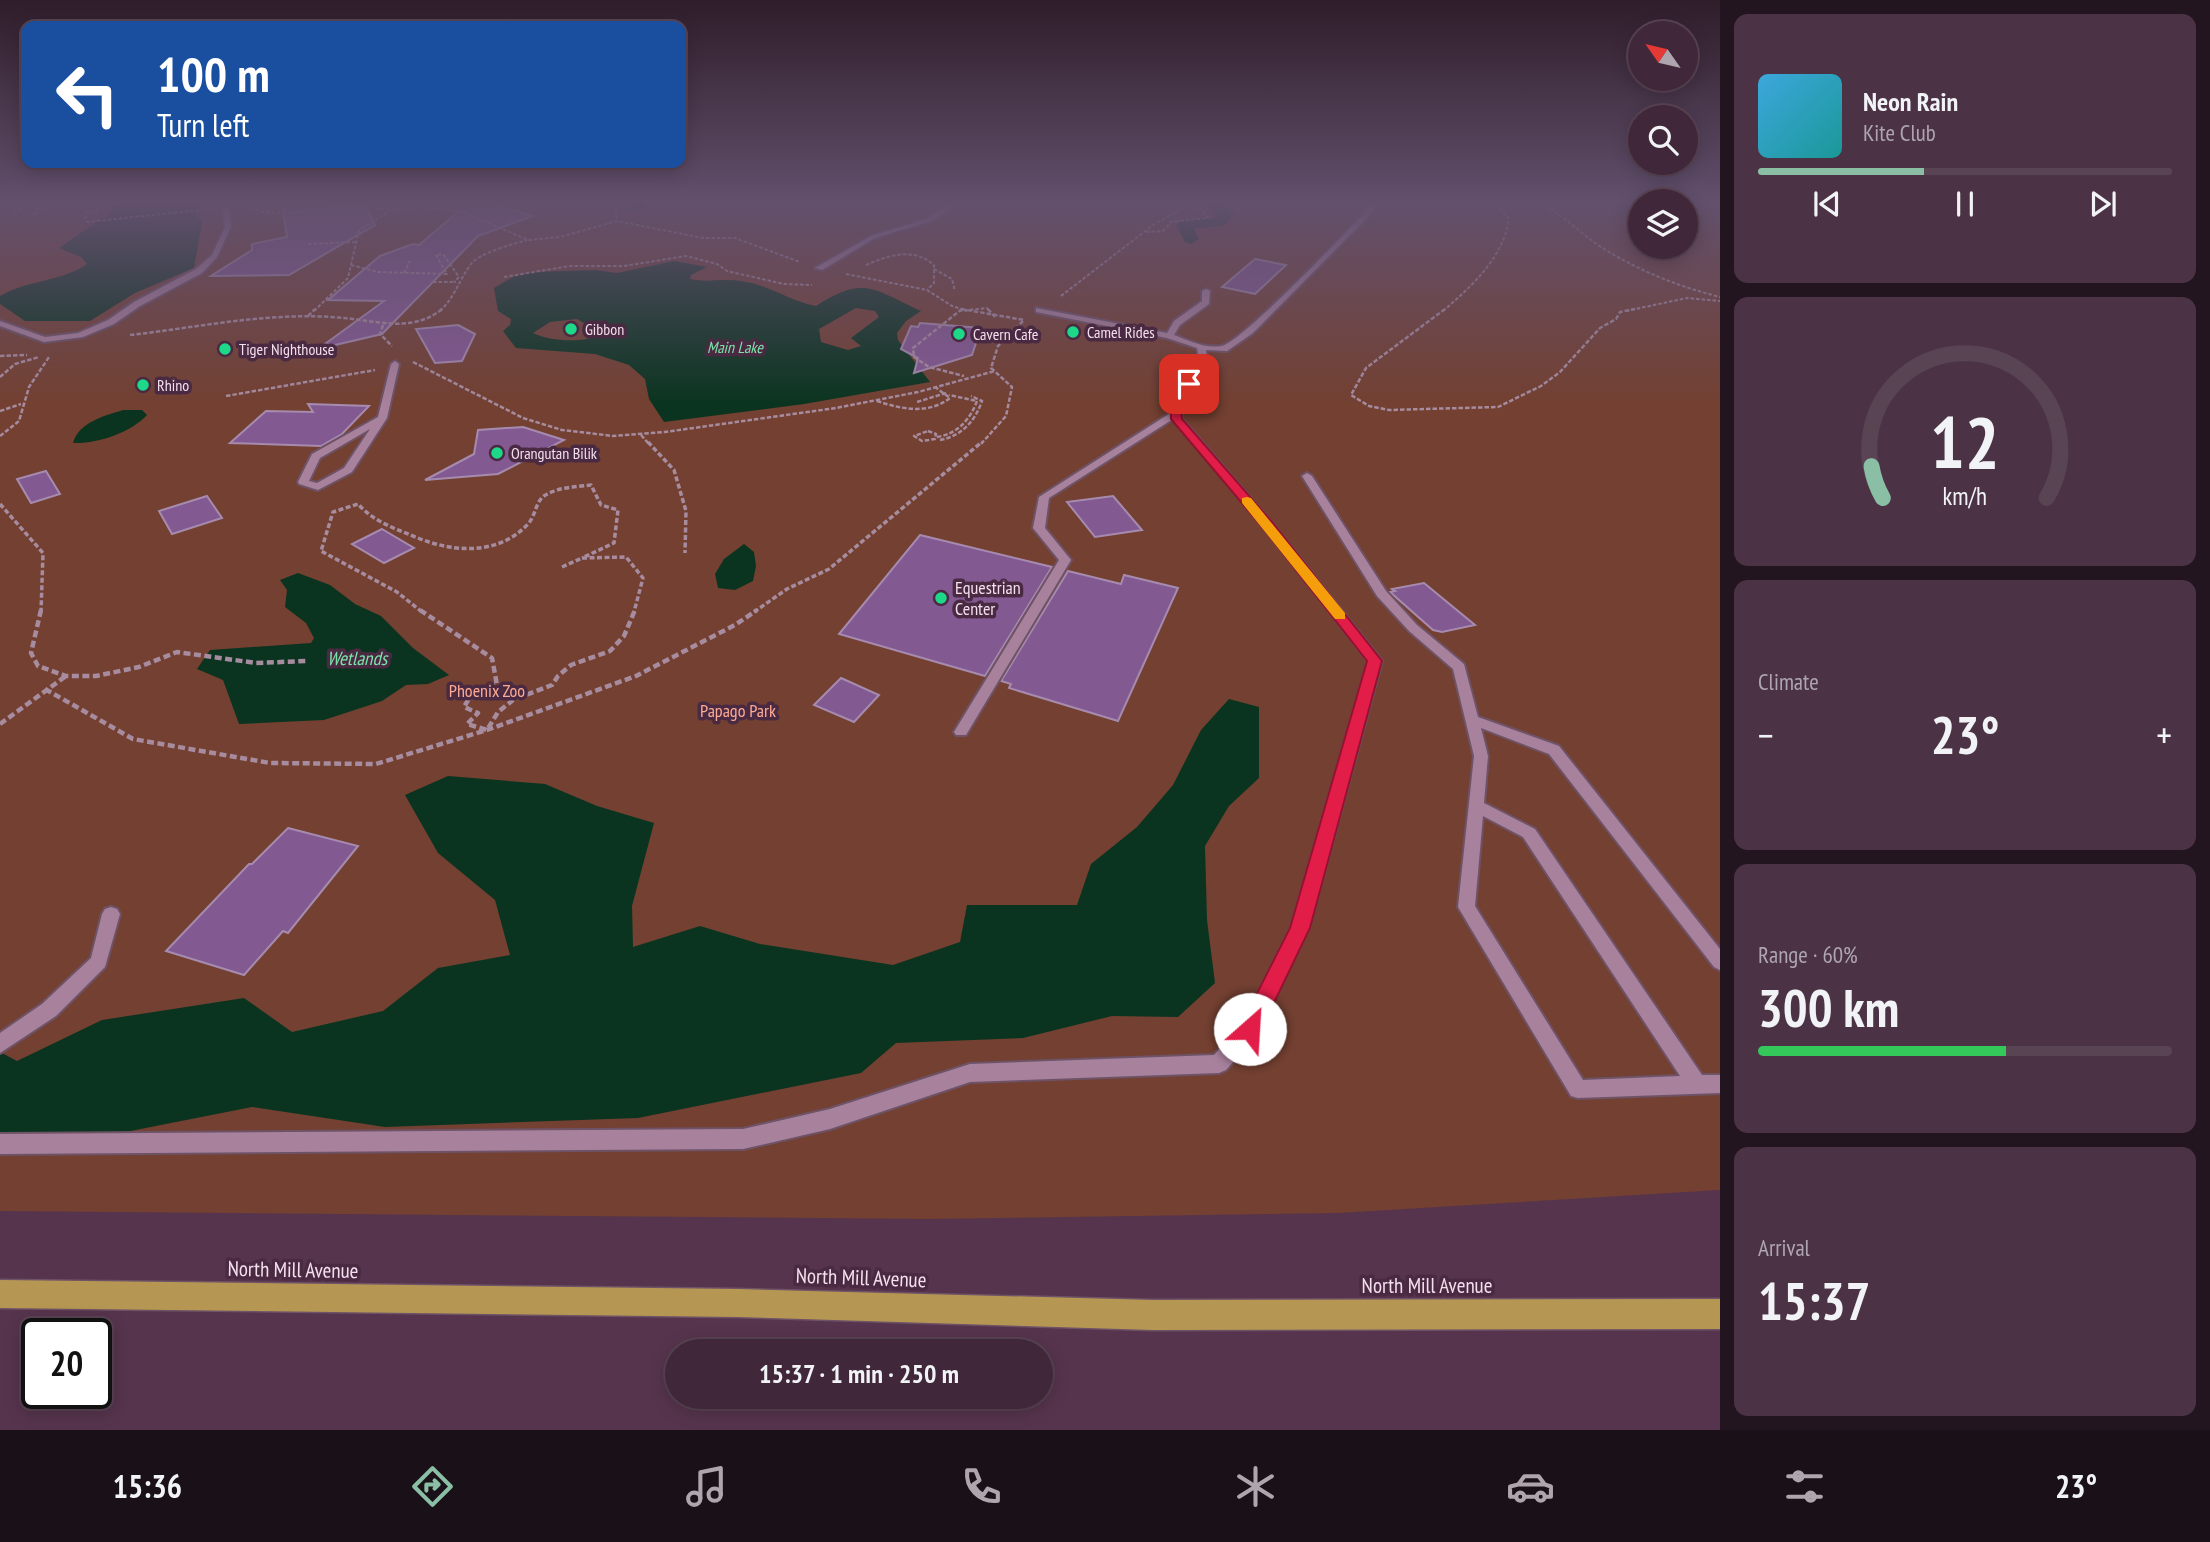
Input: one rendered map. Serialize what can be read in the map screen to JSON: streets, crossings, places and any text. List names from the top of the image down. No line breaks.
{"streets":{"main road":["North Mill Avenue"]},"water":["Main Lake","Wetlands"],"parks":["Phoenix Zoo","Papago Park"],"places":["Gibbon","Camel Rides","Cavern Cafe","Tiger Nighthouse","Rhino","Orangutan Bilik","Equestrian Center"],"north":"top left","page":{"turn":["100 m","Turn left"],"song":["Neon Rain","Kite Club"],"tile":["Climate",["Range · 60%","300 km"],["Arrival","15:37"]],"heat":["−","23°","+"],"limit":"20","trip":"15:37 · 1 min · 250 m","tabs":["15:36","23°"],"gauge":["12","km/h"]}}
